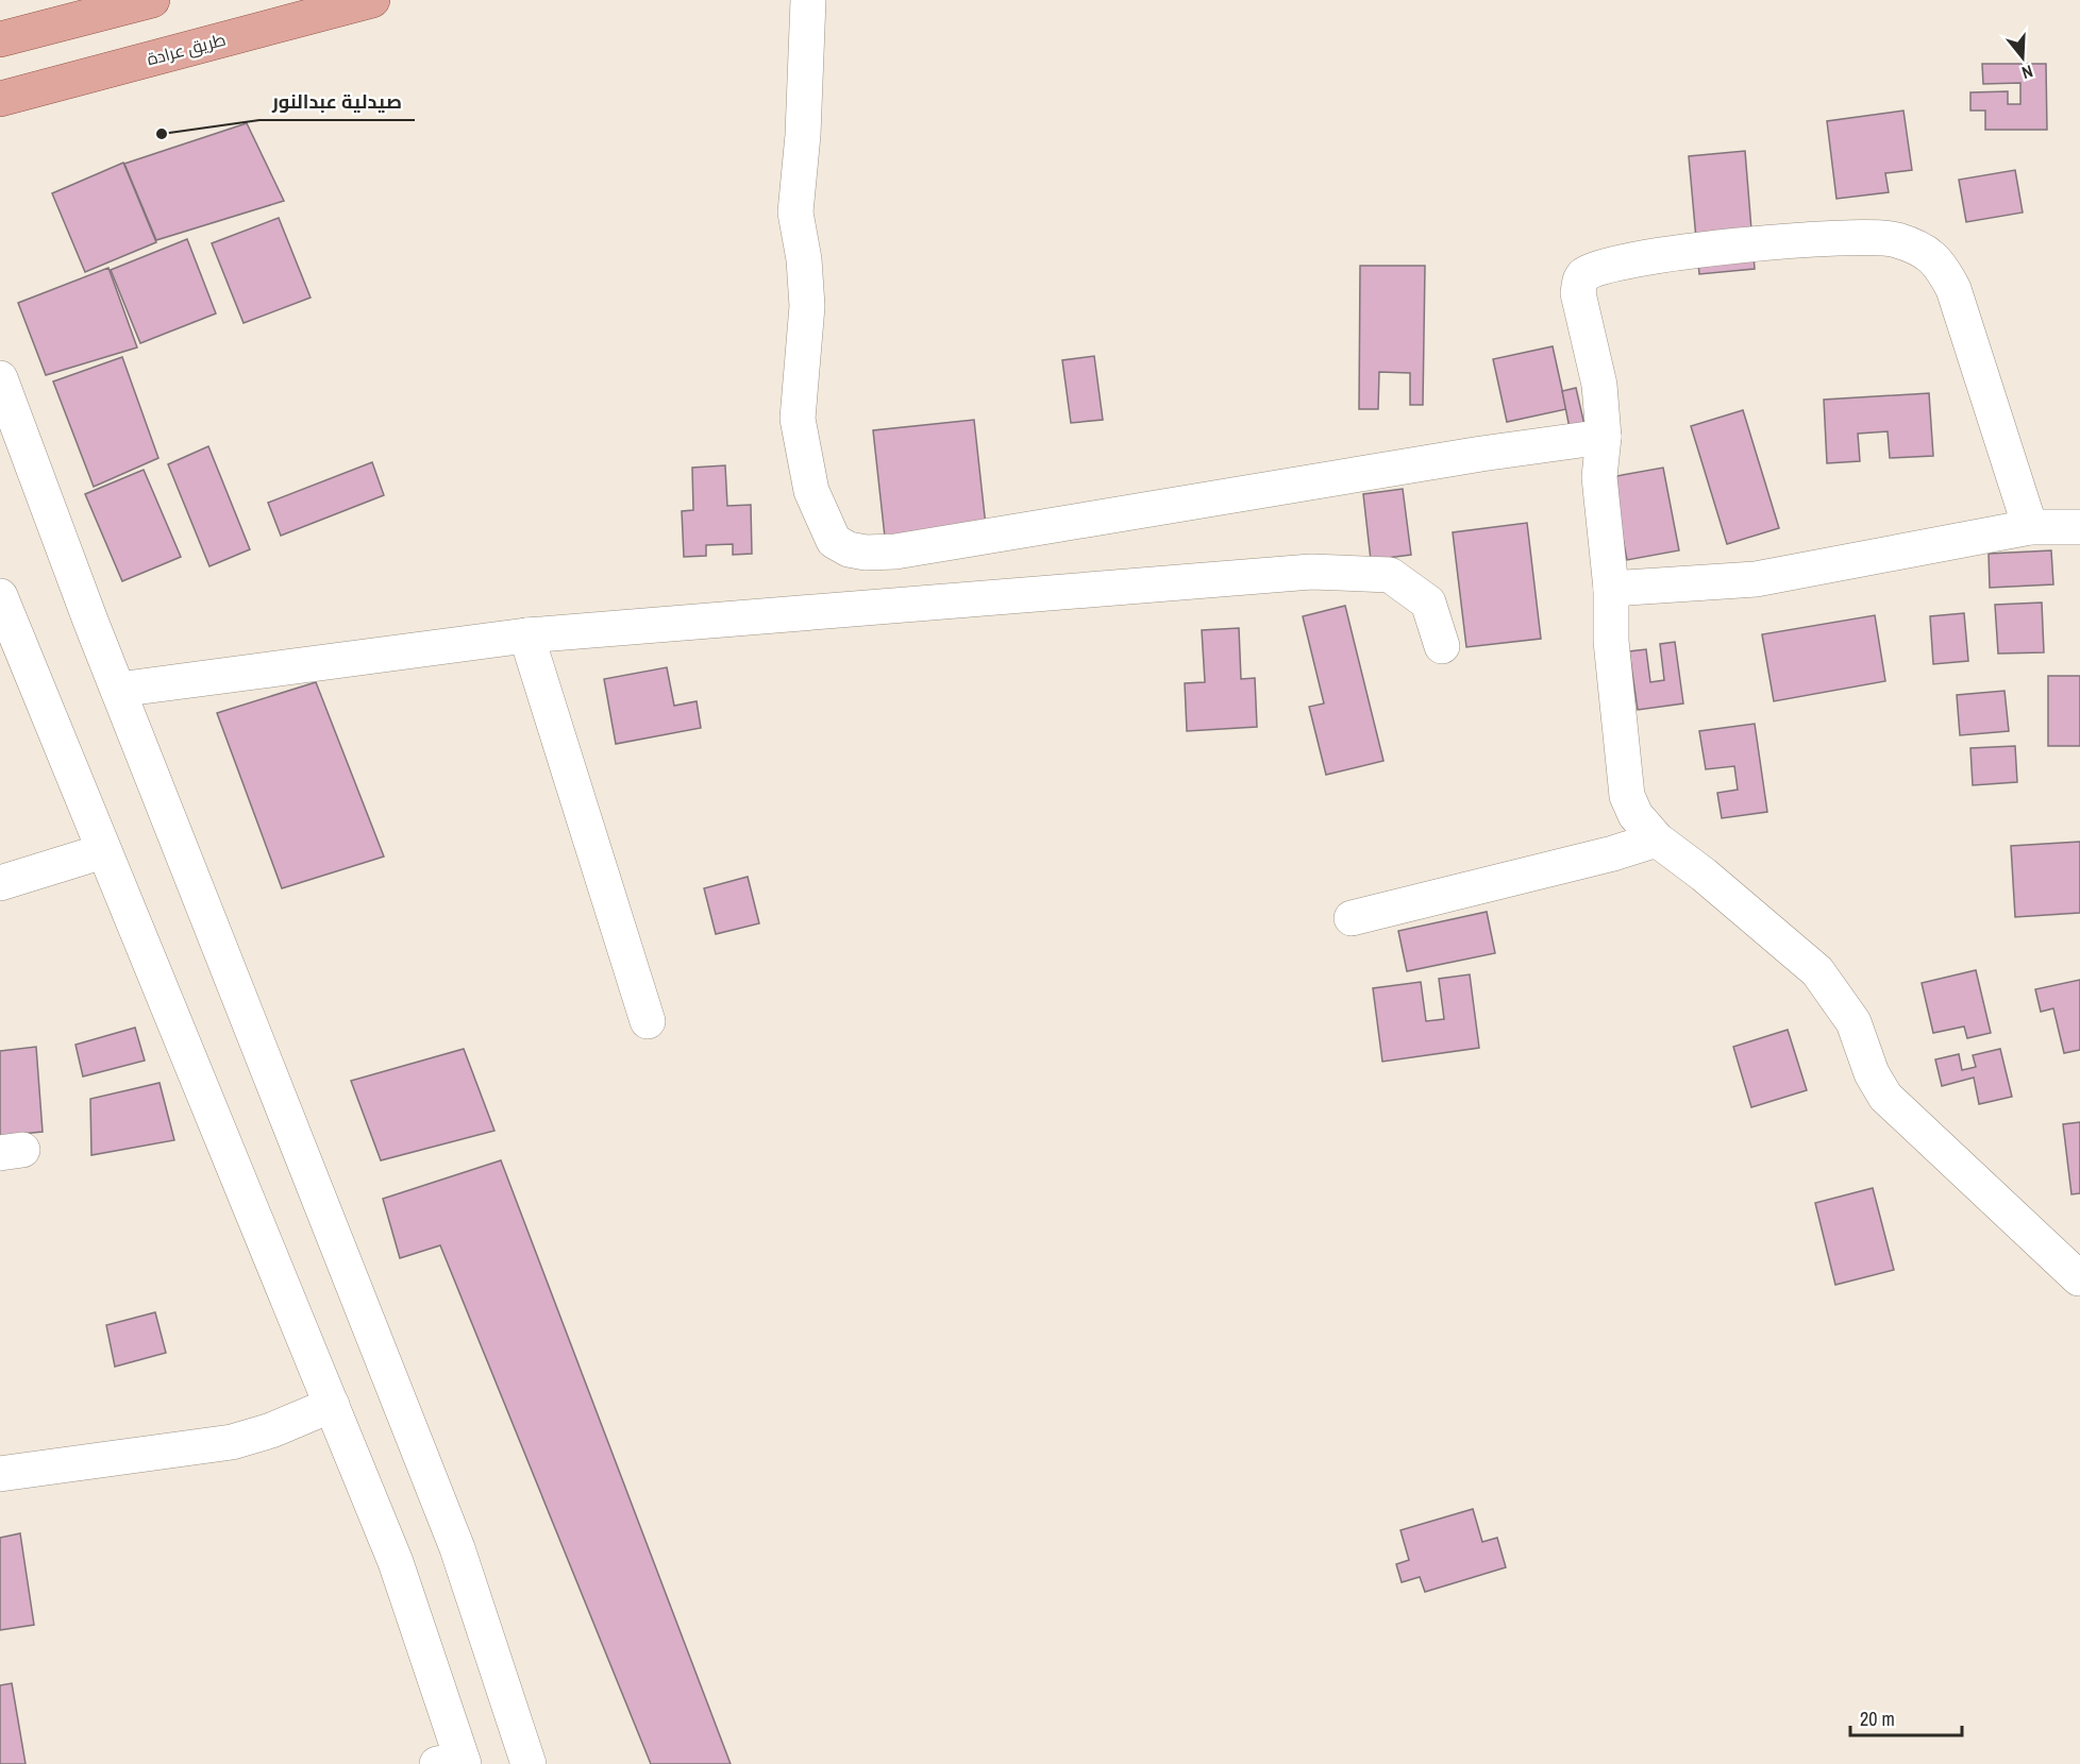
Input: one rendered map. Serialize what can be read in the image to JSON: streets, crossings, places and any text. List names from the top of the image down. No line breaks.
{"streets":{"main road":["طريق عرادة"]},"places":["صيدلية عبدالنور"],"scale_bar":"20 m","north":"bottom"}
